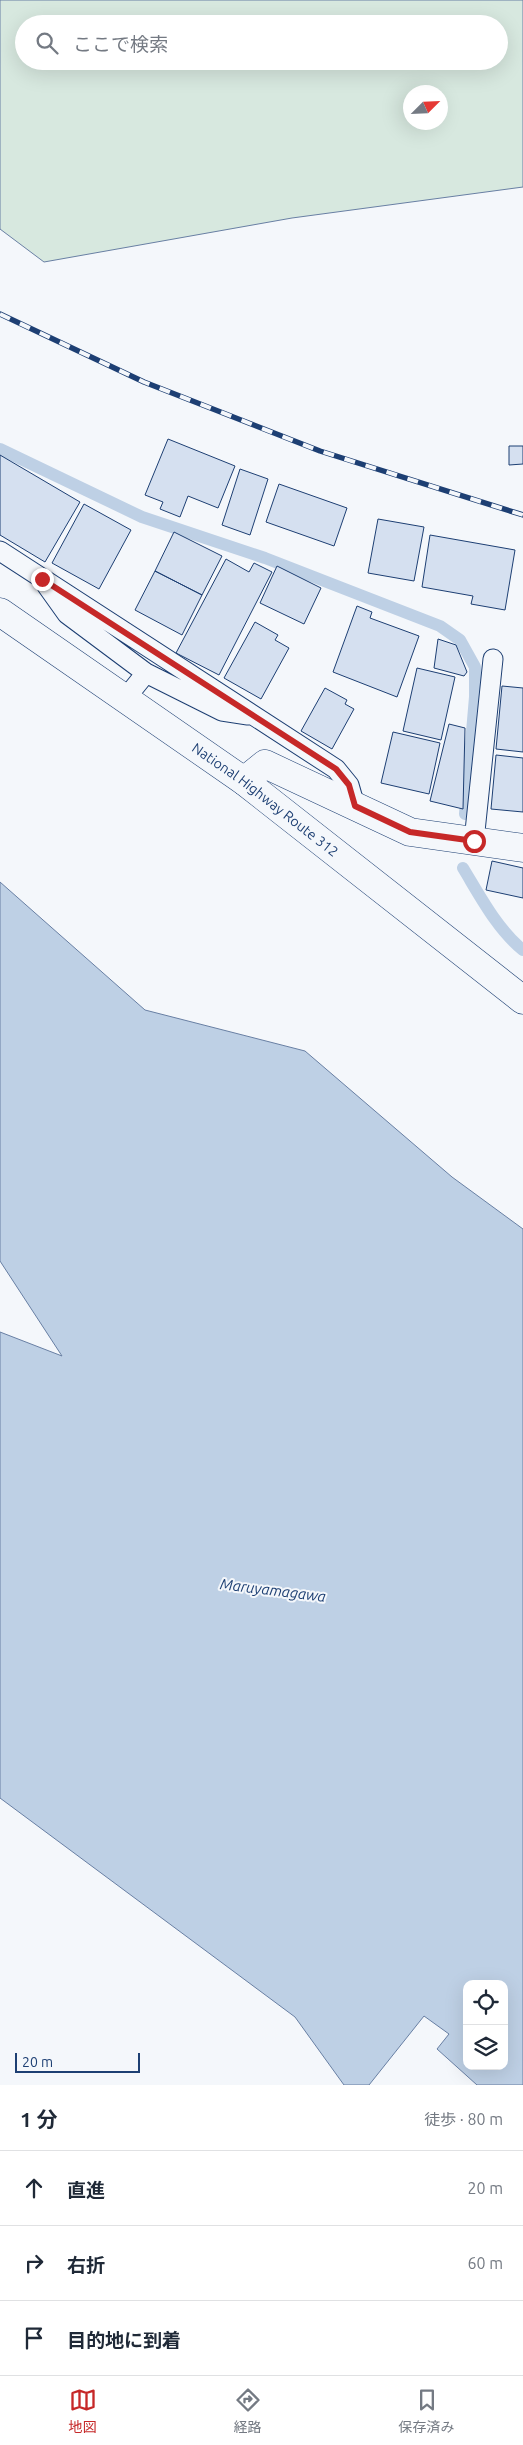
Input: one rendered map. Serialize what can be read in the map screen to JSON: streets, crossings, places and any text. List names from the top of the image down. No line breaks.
{"streets":{"main road":["National Highway Route 312"]},"water":["Maruyamagawa"],"scale_bar":"20 m","north":"top right","page":{"search":"ここで検索","scale":"20 m","heading":["1 分","徒歩 · 80 m"],"list":[["直進","20 m"],["右折","60 m"],"目的地に到着"],"nav":["地図","経路","保存済み"]}}
